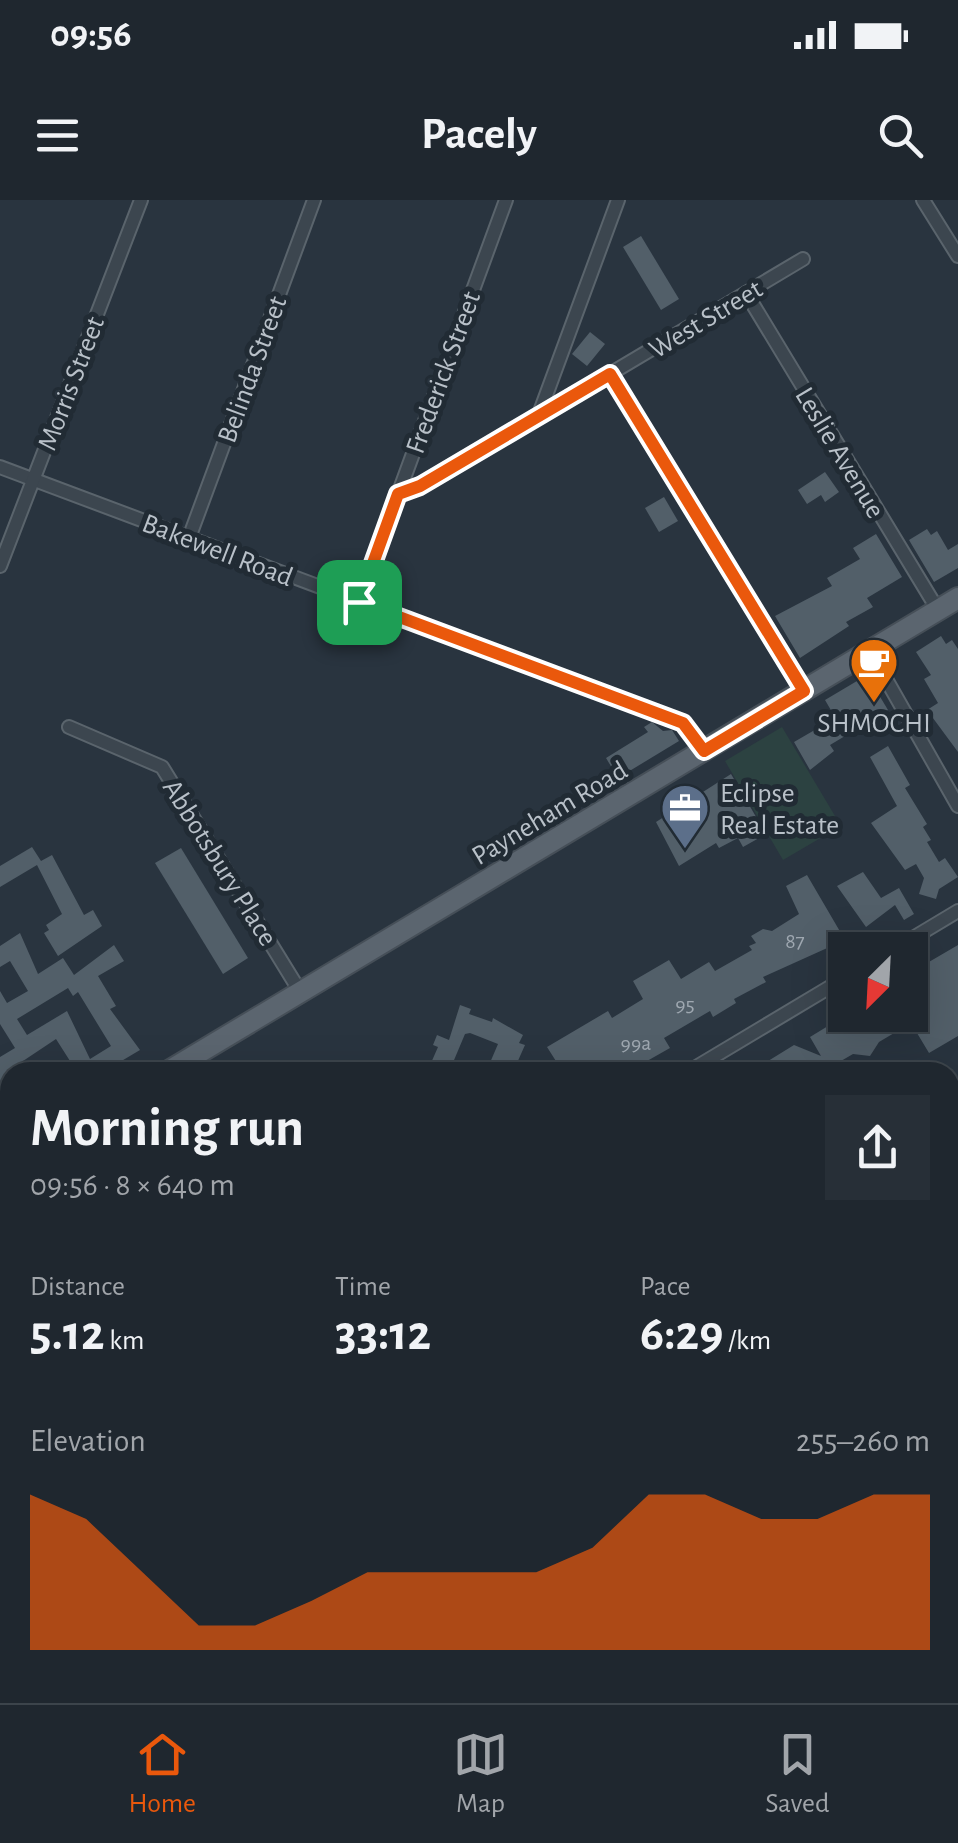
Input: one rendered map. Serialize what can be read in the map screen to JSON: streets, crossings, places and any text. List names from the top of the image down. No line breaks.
{"streets":{"main road":["Payneham Road"],"street":["West Street","Belinda Street","Frederick Street","Morris Street","Leslie Avenue","Bakewell Road","Abbotsbury Place"]},"crossings":[["West Street","Frederick Street"],["West Street","Leslie Avenue"],["Belinda Street","Bakewell Road"],["Frederick Street","Bakewell Road"],["Morris Street","Bakewell Road"],["Leslie Avenue","Payneham Road"],["Bakewell Road","Payneham Road"],["Payneham Road","Abbotsbury Place"]],"places":{"cafe":["SHMOCHI"],"office":["Eclipse Real Estate"]},"house_numbers":["87","95","99a"],"north":"bottom left","page":{"status":"09:56","header":"Pacely","heading":["Morning run","09:56 · 8 × 640 m"],"stats":[["Distance","5.12 km"],["Time","33:12"],["Pace","6:29 /km"]],"chart":["Elevation","255–260 m"],"tabs":["Home","Map","Saved"]}}
